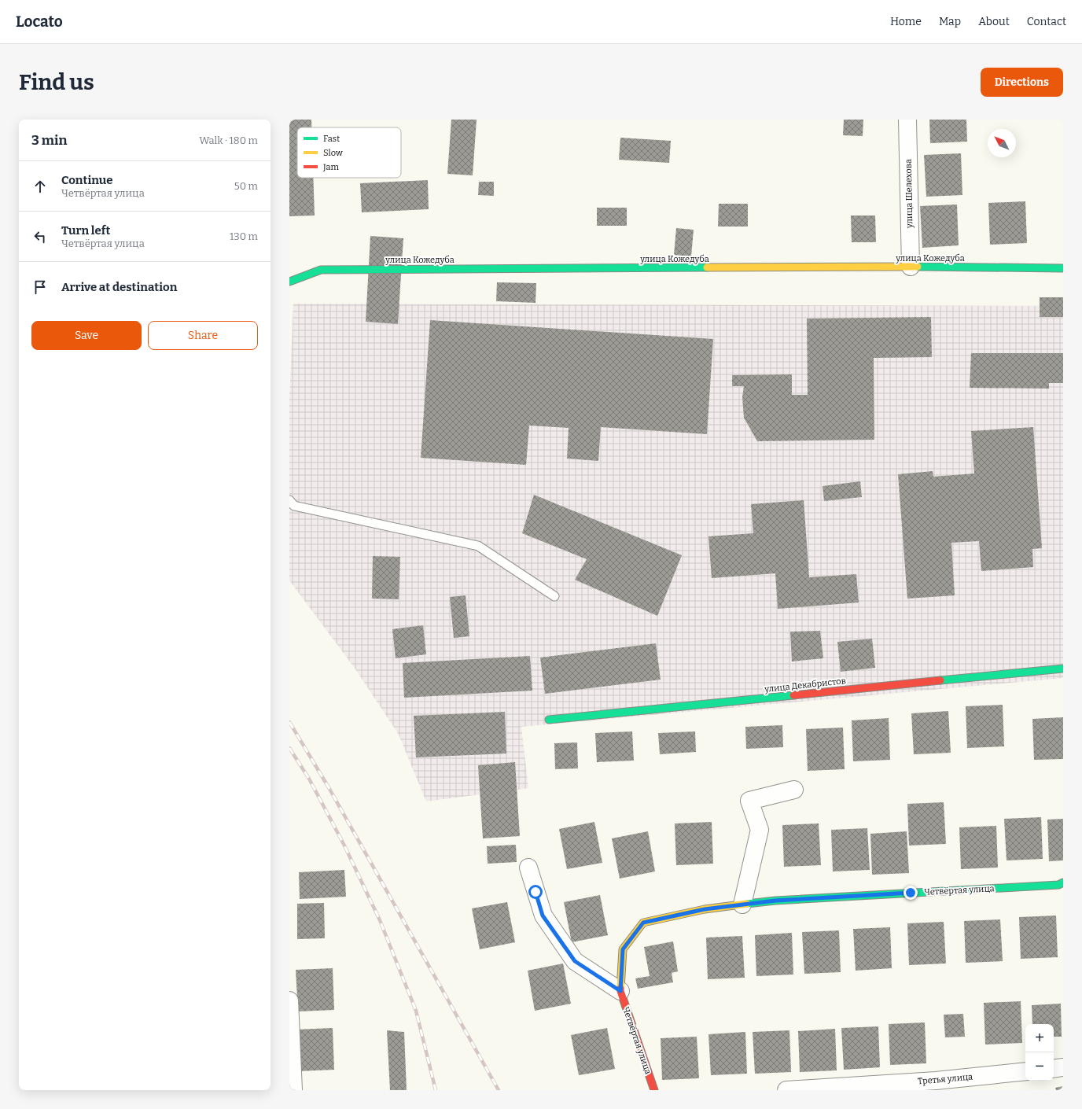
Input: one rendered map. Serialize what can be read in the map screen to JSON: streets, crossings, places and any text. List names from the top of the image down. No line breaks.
{"streets":{"street":["улица Шелехова","улица Кожедуба","улица Декабристов","Четвёртая улица","Третья улица"]},"crossings":[["улица Шелехова","улица Кожедуба"]],"legend":["Fast","Slow","Jam"],"north":"top left","page":{"header":"Locato","nav":["Home","Map","About","Contact"],"buttons":["Directions",["Save","Share"]],"title":"Find us","heading":["3 min","Walk · 180 m"],"list":[["Continue","Четвёртая улица","50 m"],["Turn left","Четвёртая улица","130 m"],"Arrive at destination"],"map_buttons":["+","−"]}}
